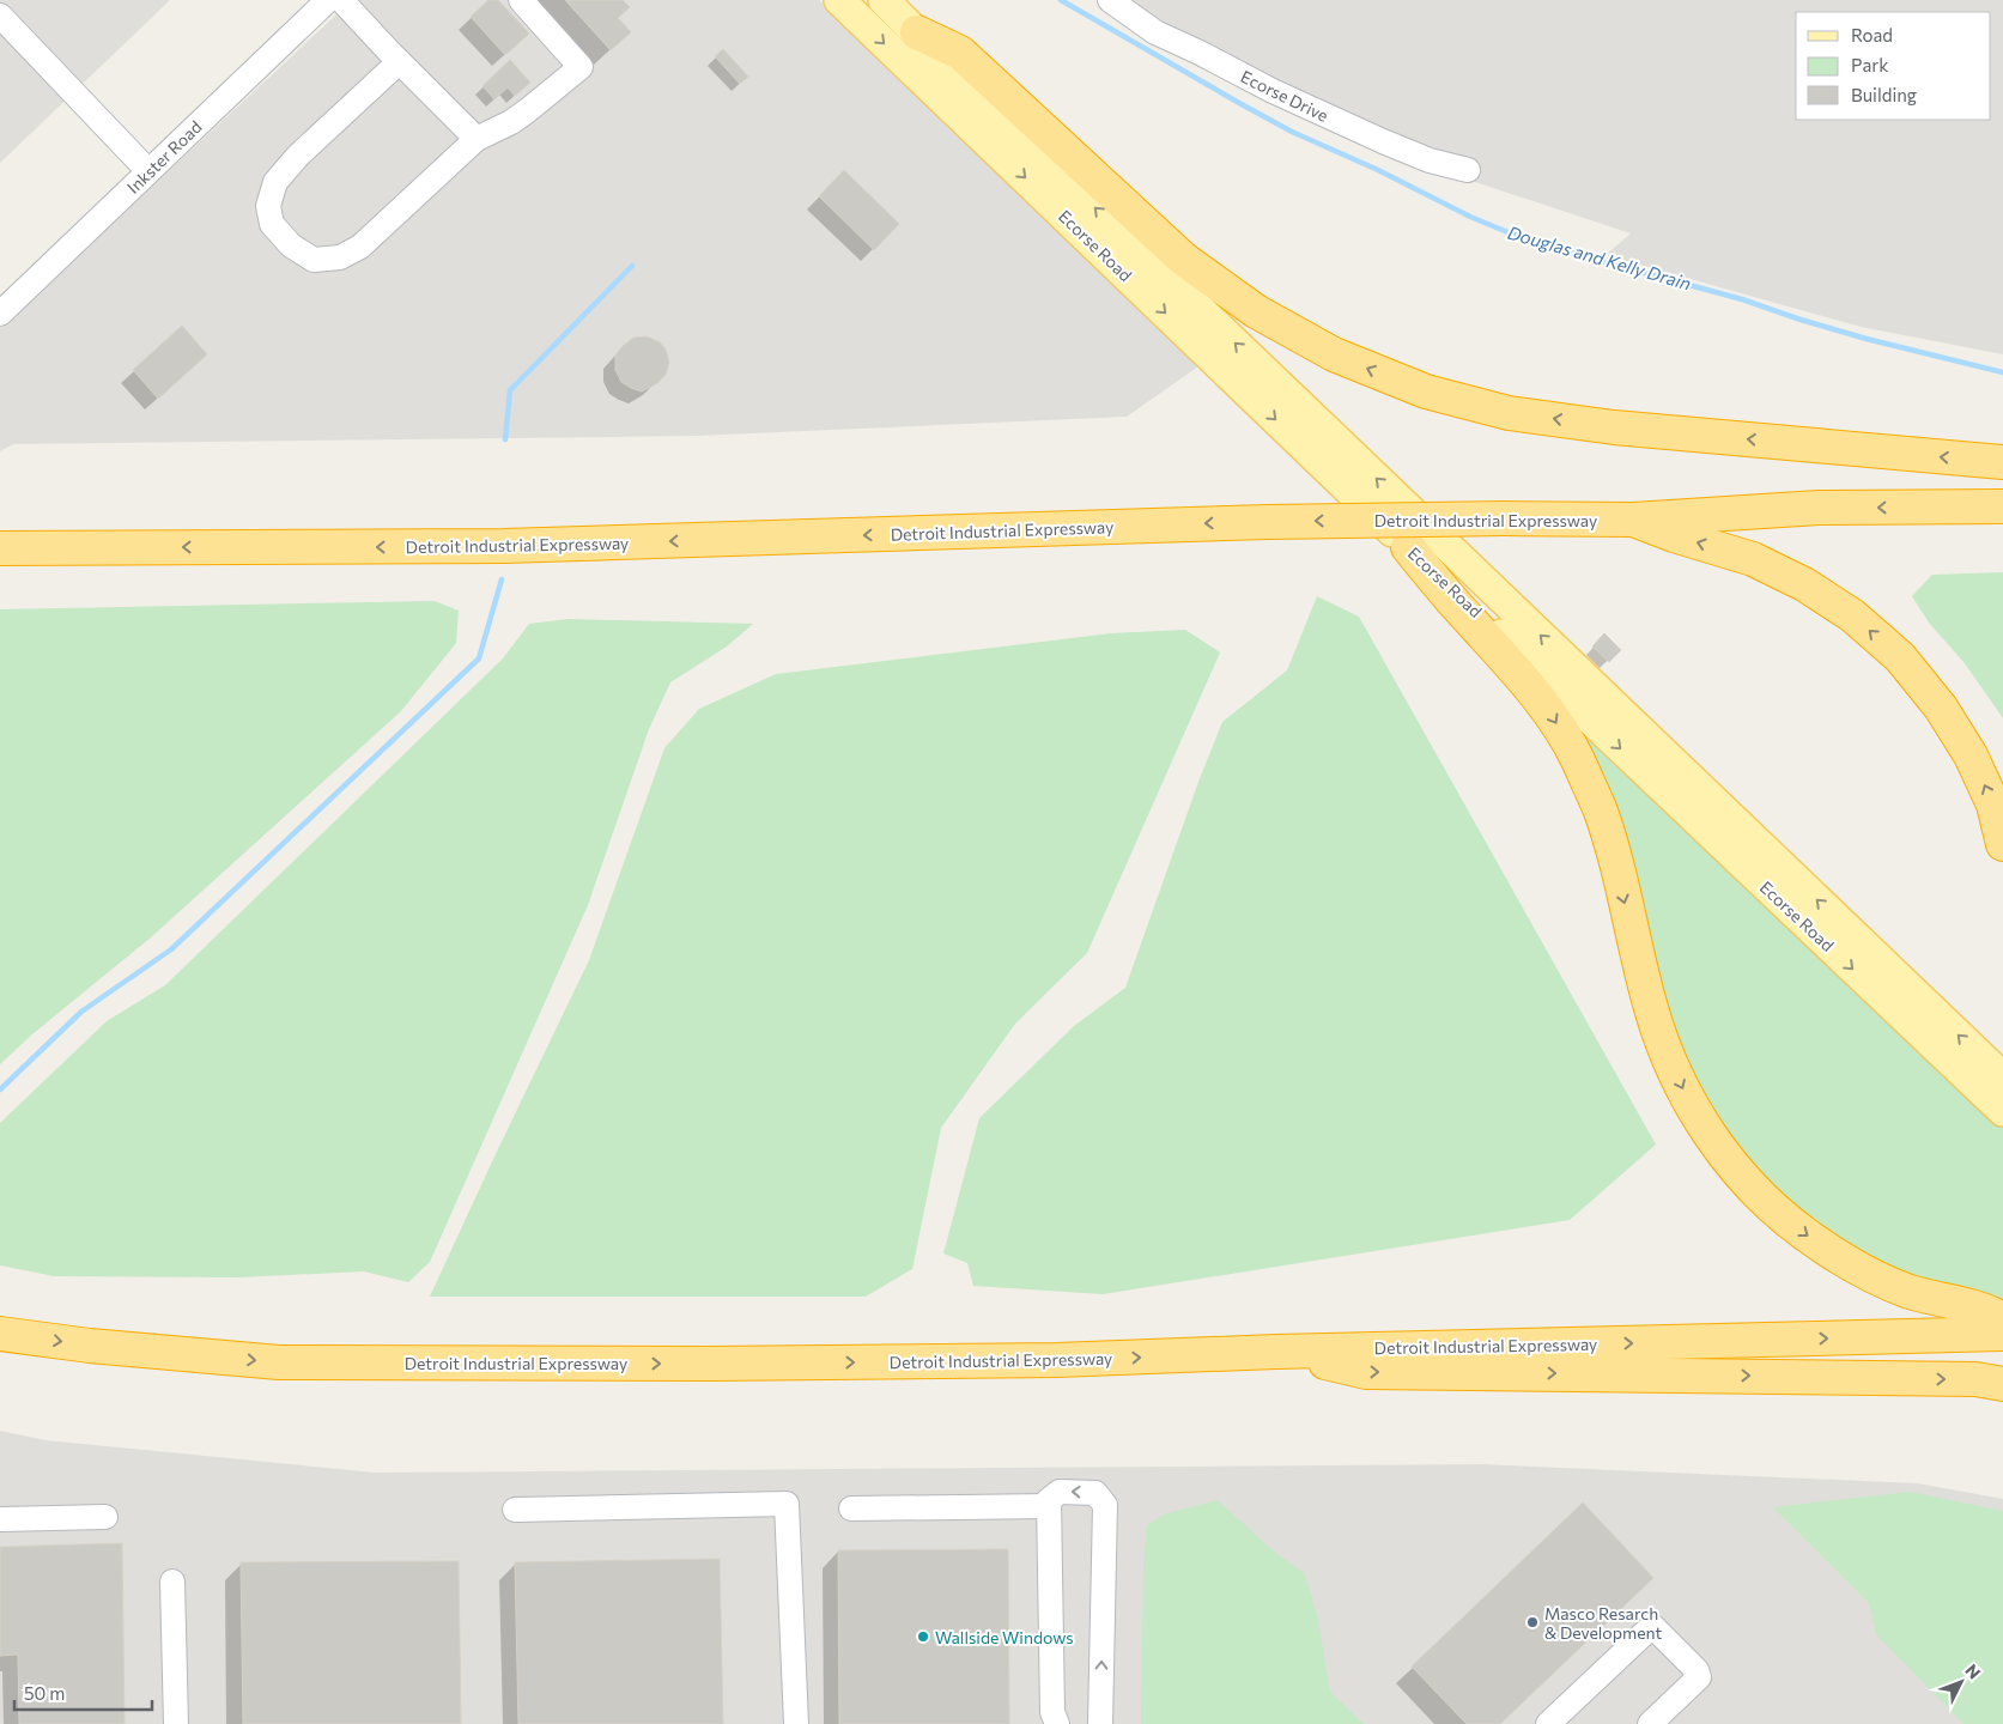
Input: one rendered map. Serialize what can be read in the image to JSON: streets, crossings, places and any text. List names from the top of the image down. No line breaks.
{"streets":{"highway":["Detroit Industrial Expressway"],"main road":["Ecorse Road"],"street":["Ecorse Drive","Inkster Road"]},"water":["Douglas and Kelly Drain"],"places":["Masco Resarch & Development","Wallside Windows"],"legend":["Road","Park","Building"],"scale_bar":"50 m","north":"top right"}
